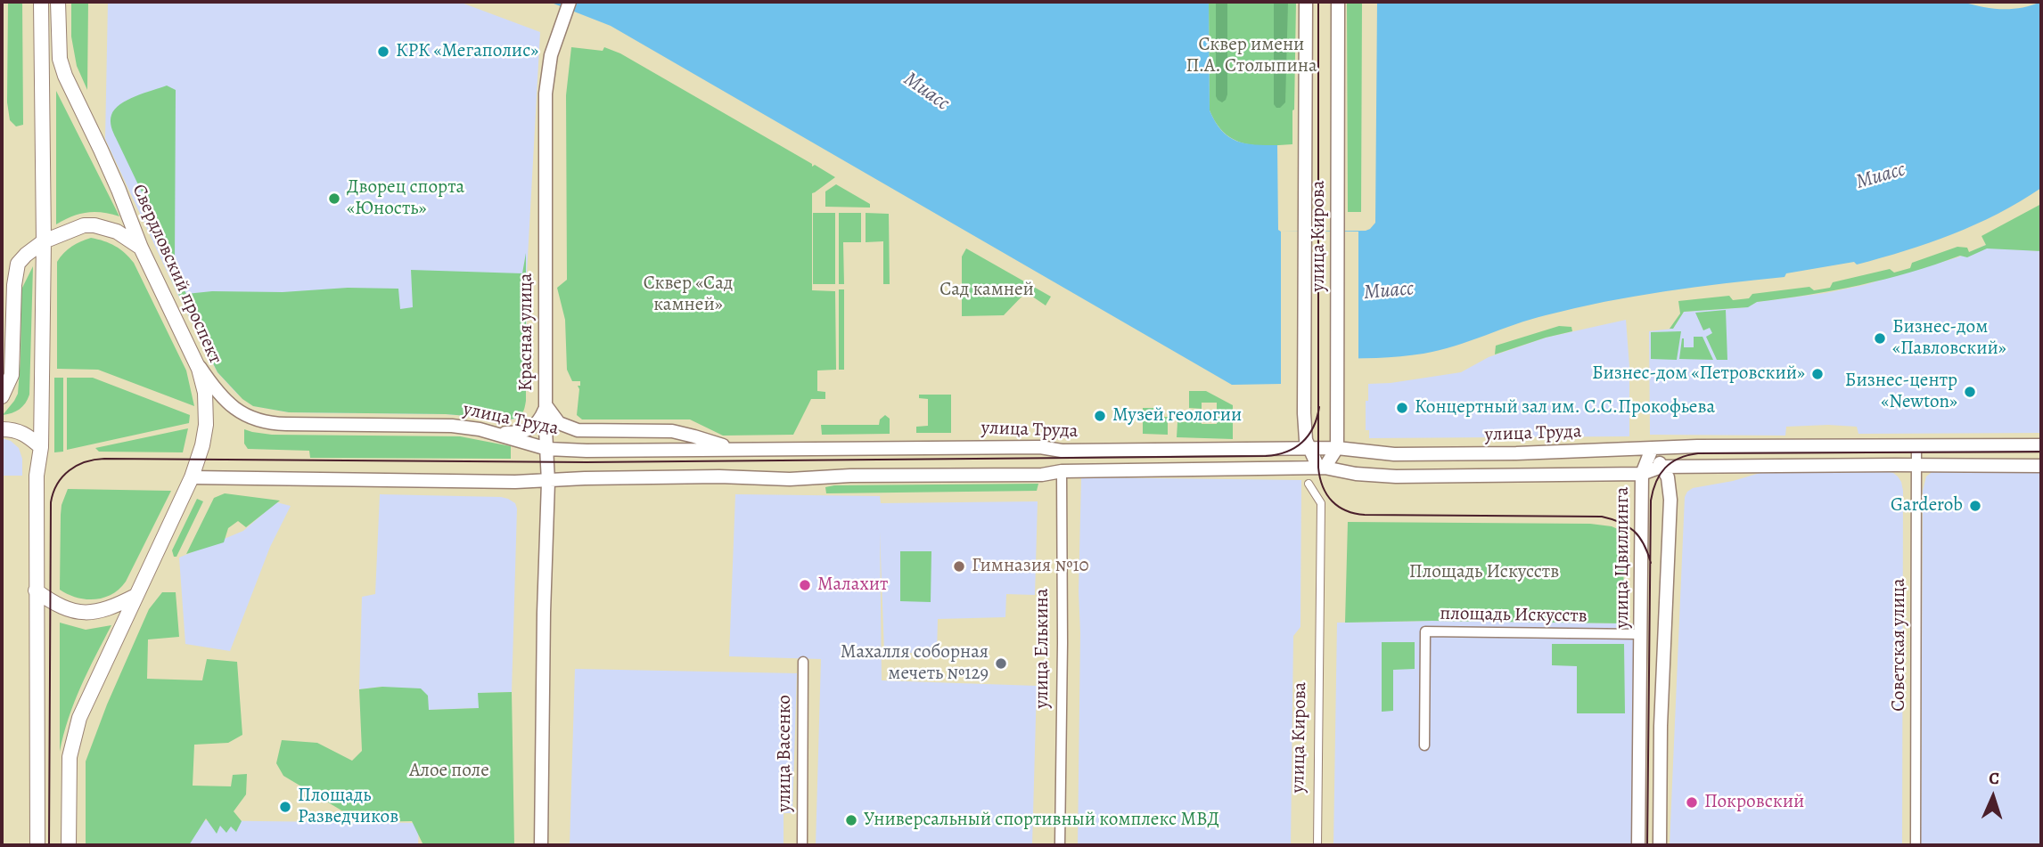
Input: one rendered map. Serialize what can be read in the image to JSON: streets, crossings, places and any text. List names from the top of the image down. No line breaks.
{"streets":{"main road":["улица Кирова","Свердловский проспект","Красная улица","улица Труда","улица Цвиллинга","улица Елькина"],"street":["площадь Искусств","Советская улица","улица Васенко"]},"crossings":[["улица Кирова","улица Труда"],["Свердловский проспект","улица Труда"],["Красная улица","улица Труда"],["улица Труда","улица Цвиллинга"],["улица Труда","Советская улица"],["улица Труда","улица Елькина"],["улица Цвиллинга","площадь Искусств"]],"water":["Миасс"],"parks":["Сквер имени П.А. Столыпина","Сквер «Сад камней»","Сад камней","Площадь Искусств","Алое поле"],"places":["КРК «Мегаполис»","Дворец спорта «Юность»","Бизнес-дом «Павловский»","Бизнес-дом «Петровский»","Бизнес-центр «Newton»","Концертный зал им. С.С.Прокофьева","Музей геологии","Garderob","Гимназия №10","Малахит","Махалля соборная мечеть №129","Покровский","Площадь Разведчиков","Универсальный спортивный комплекс МВД"],"north":"top"}
